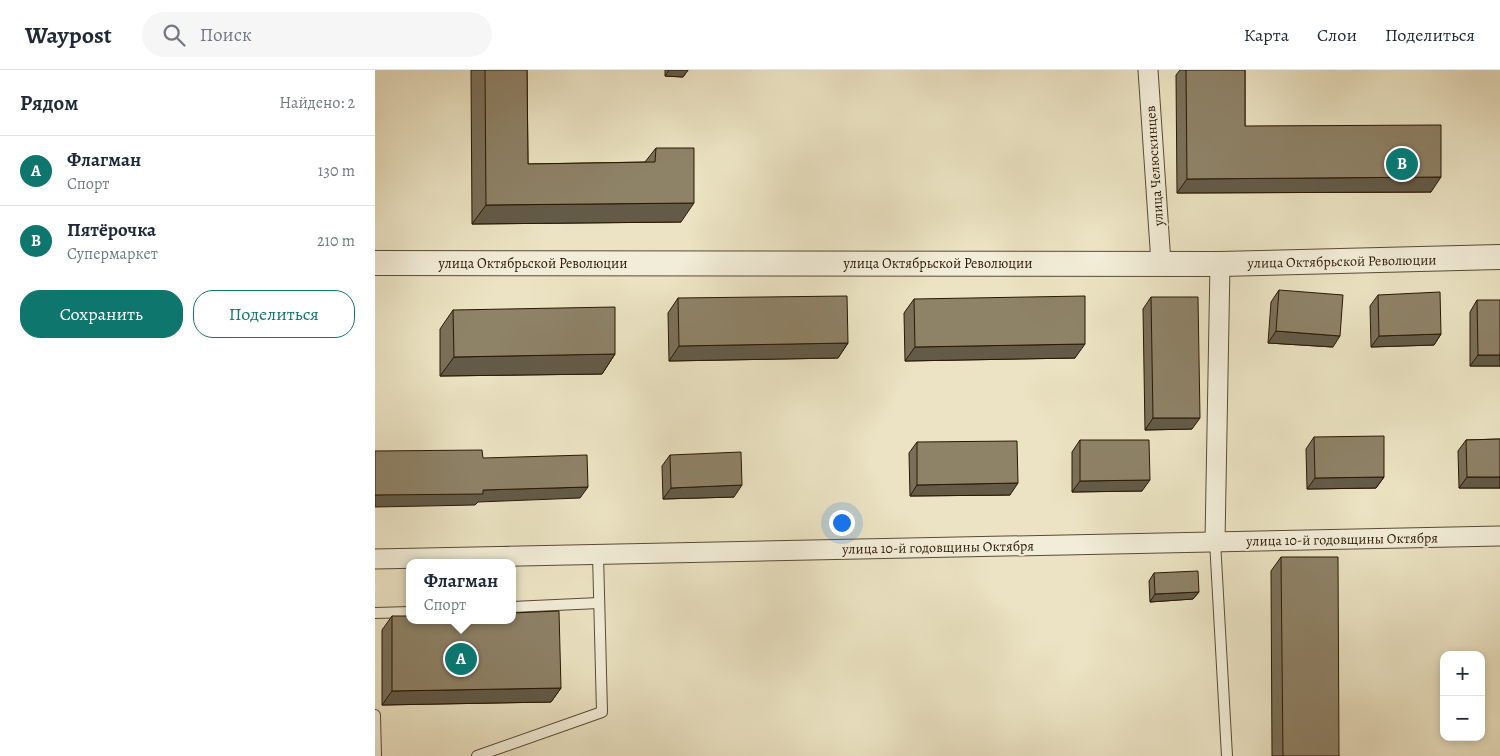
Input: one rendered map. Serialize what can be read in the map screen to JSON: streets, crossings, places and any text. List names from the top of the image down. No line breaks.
{"streets":{"street":["улица Челюскинцев","улица Октябрьской Революции","улица 10-й годовщины Октября"]},"crossings":[["улица Челюскинцев","улица Октябрьской Революции"]],"page":{"header":"Waypost","search":"Поиск","nav":["Карта","Слои","Поделиться"],"heading":["Рядом","Найдено: 2"],"list":[{"mark":"A","name":"Флагман","note":"Спорт","value":"130 m"},{"mark":"B","name":"Пятёрочка","note":"Супермаркет","value":"210 m"}],"pins":["B","A"],"buttons":["Сохранить","Поделиться"],"popup":["Флагман","Спорт"],"map_buttons":["+","−"]}}
